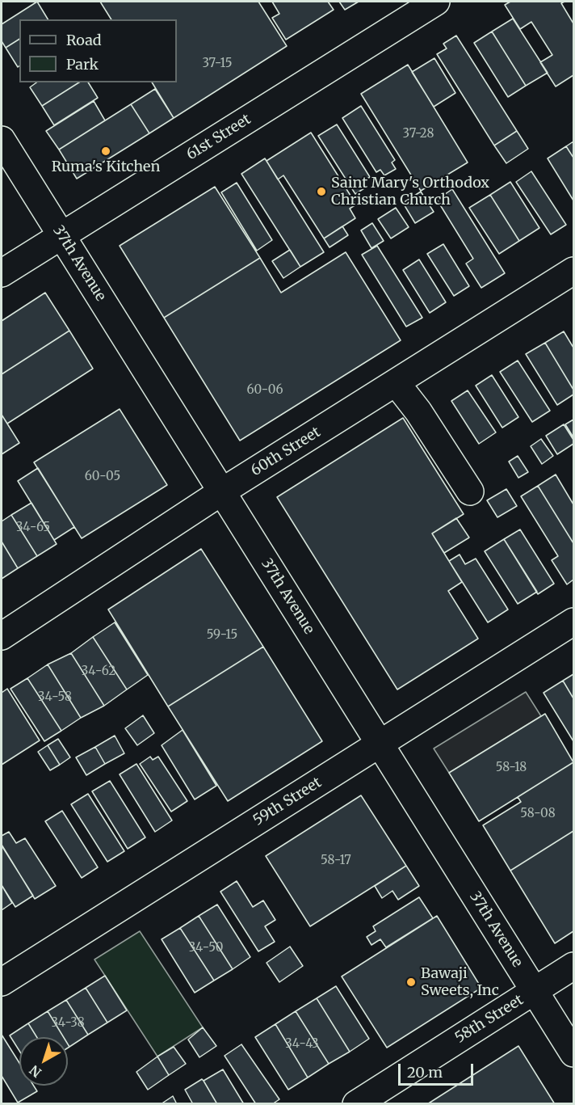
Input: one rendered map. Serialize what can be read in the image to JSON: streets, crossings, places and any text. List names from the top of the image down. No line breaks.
{"streets":{"street":["61st Street","37th Avenue","60th Street","59th Street","58th Street"]},"crossings":[["61st Street","37th Avenue"],["37th Avenue","60th Street"],["37th Avenue","59th Street"],["37th Avenue","58th Street"]],"places":["Ruma's Kitchen","Saint Mary's Orthodox Christian Church","Bawaji Sweets, Inc"],"house_numbers":["37-15","37-28","60-06","60-05","34-65","59-15","34-62","34-58","58-18","58-08","58-17","34-50","34-38","34-43"],"legend":["Road","Park"],"scale_bar":"20 m","north":"bottom left"}
